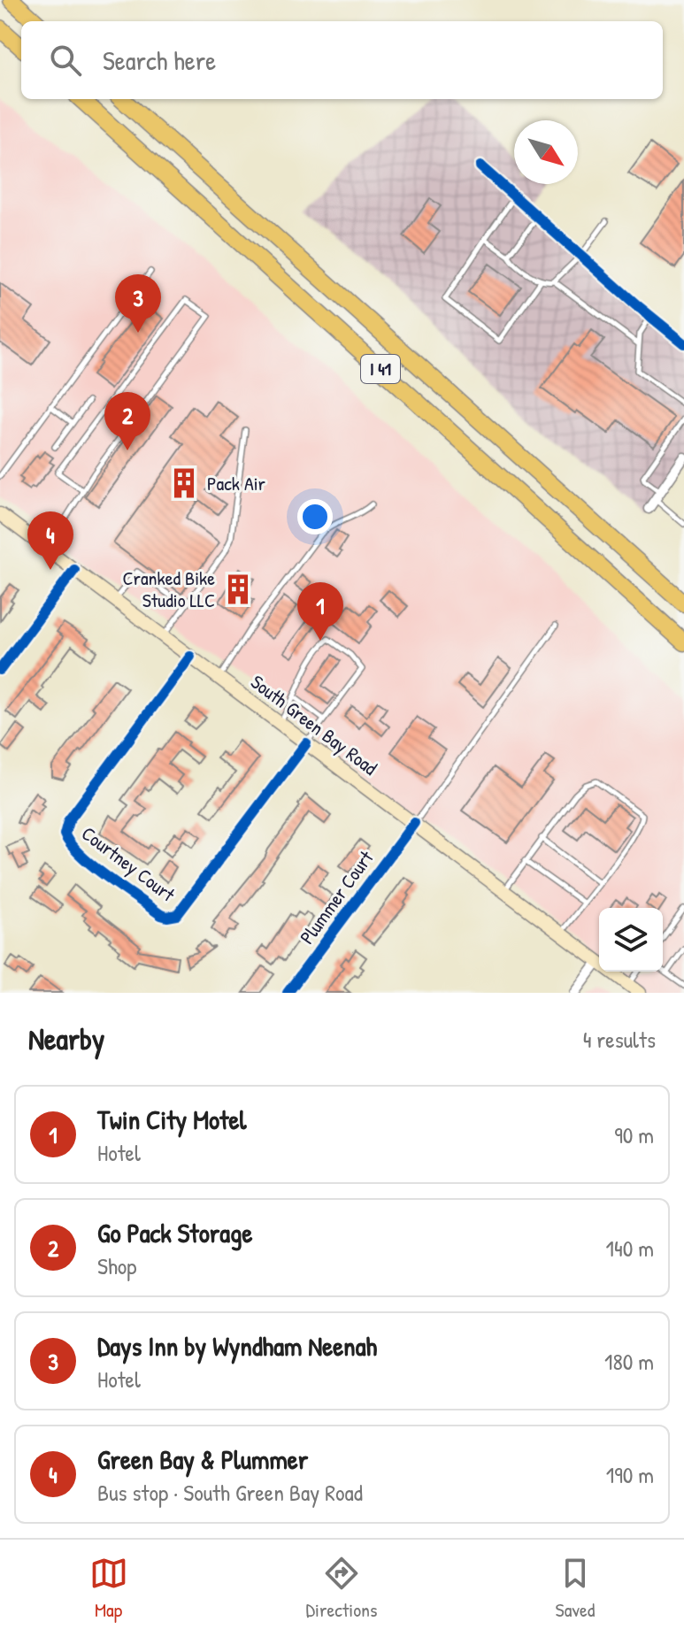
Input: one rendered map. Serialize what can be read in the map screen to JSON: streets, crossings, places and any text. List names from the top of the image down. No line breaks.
{"streets":{"highway":["I 41"],"main road":["South Green Bay Road"],"street":["Courtney Court","Plummer Court"]},"crossings":[["South Green Bay Road","Courtney Court"],["South Green Bay Road","Plummer Court"]],"places":{"building":["Pack Air","Cranked Bike Studio LLC"]},"north":"bottom right","page":{"search":"Search here","pins":["3","2","4","1"],"heading":["Nearby","4 results"],"list":[{"mark":"1","name":"Twin City Motel","note":"Hotel","value":"90 m"},{"mark":"2","name":"Go Pack Storage","note":"Shop","value":"140 m"},{"mark":"3","name":"Days Inn by Wyndham Neenah","note":"Hotel","value":"180 m"},{"mark":"4","name":"Green Bay & Plummer","note":"Bus stop · South Green Bay Road","value":"190 m"}],"nav":["Map","Directions","Saved"]}}
